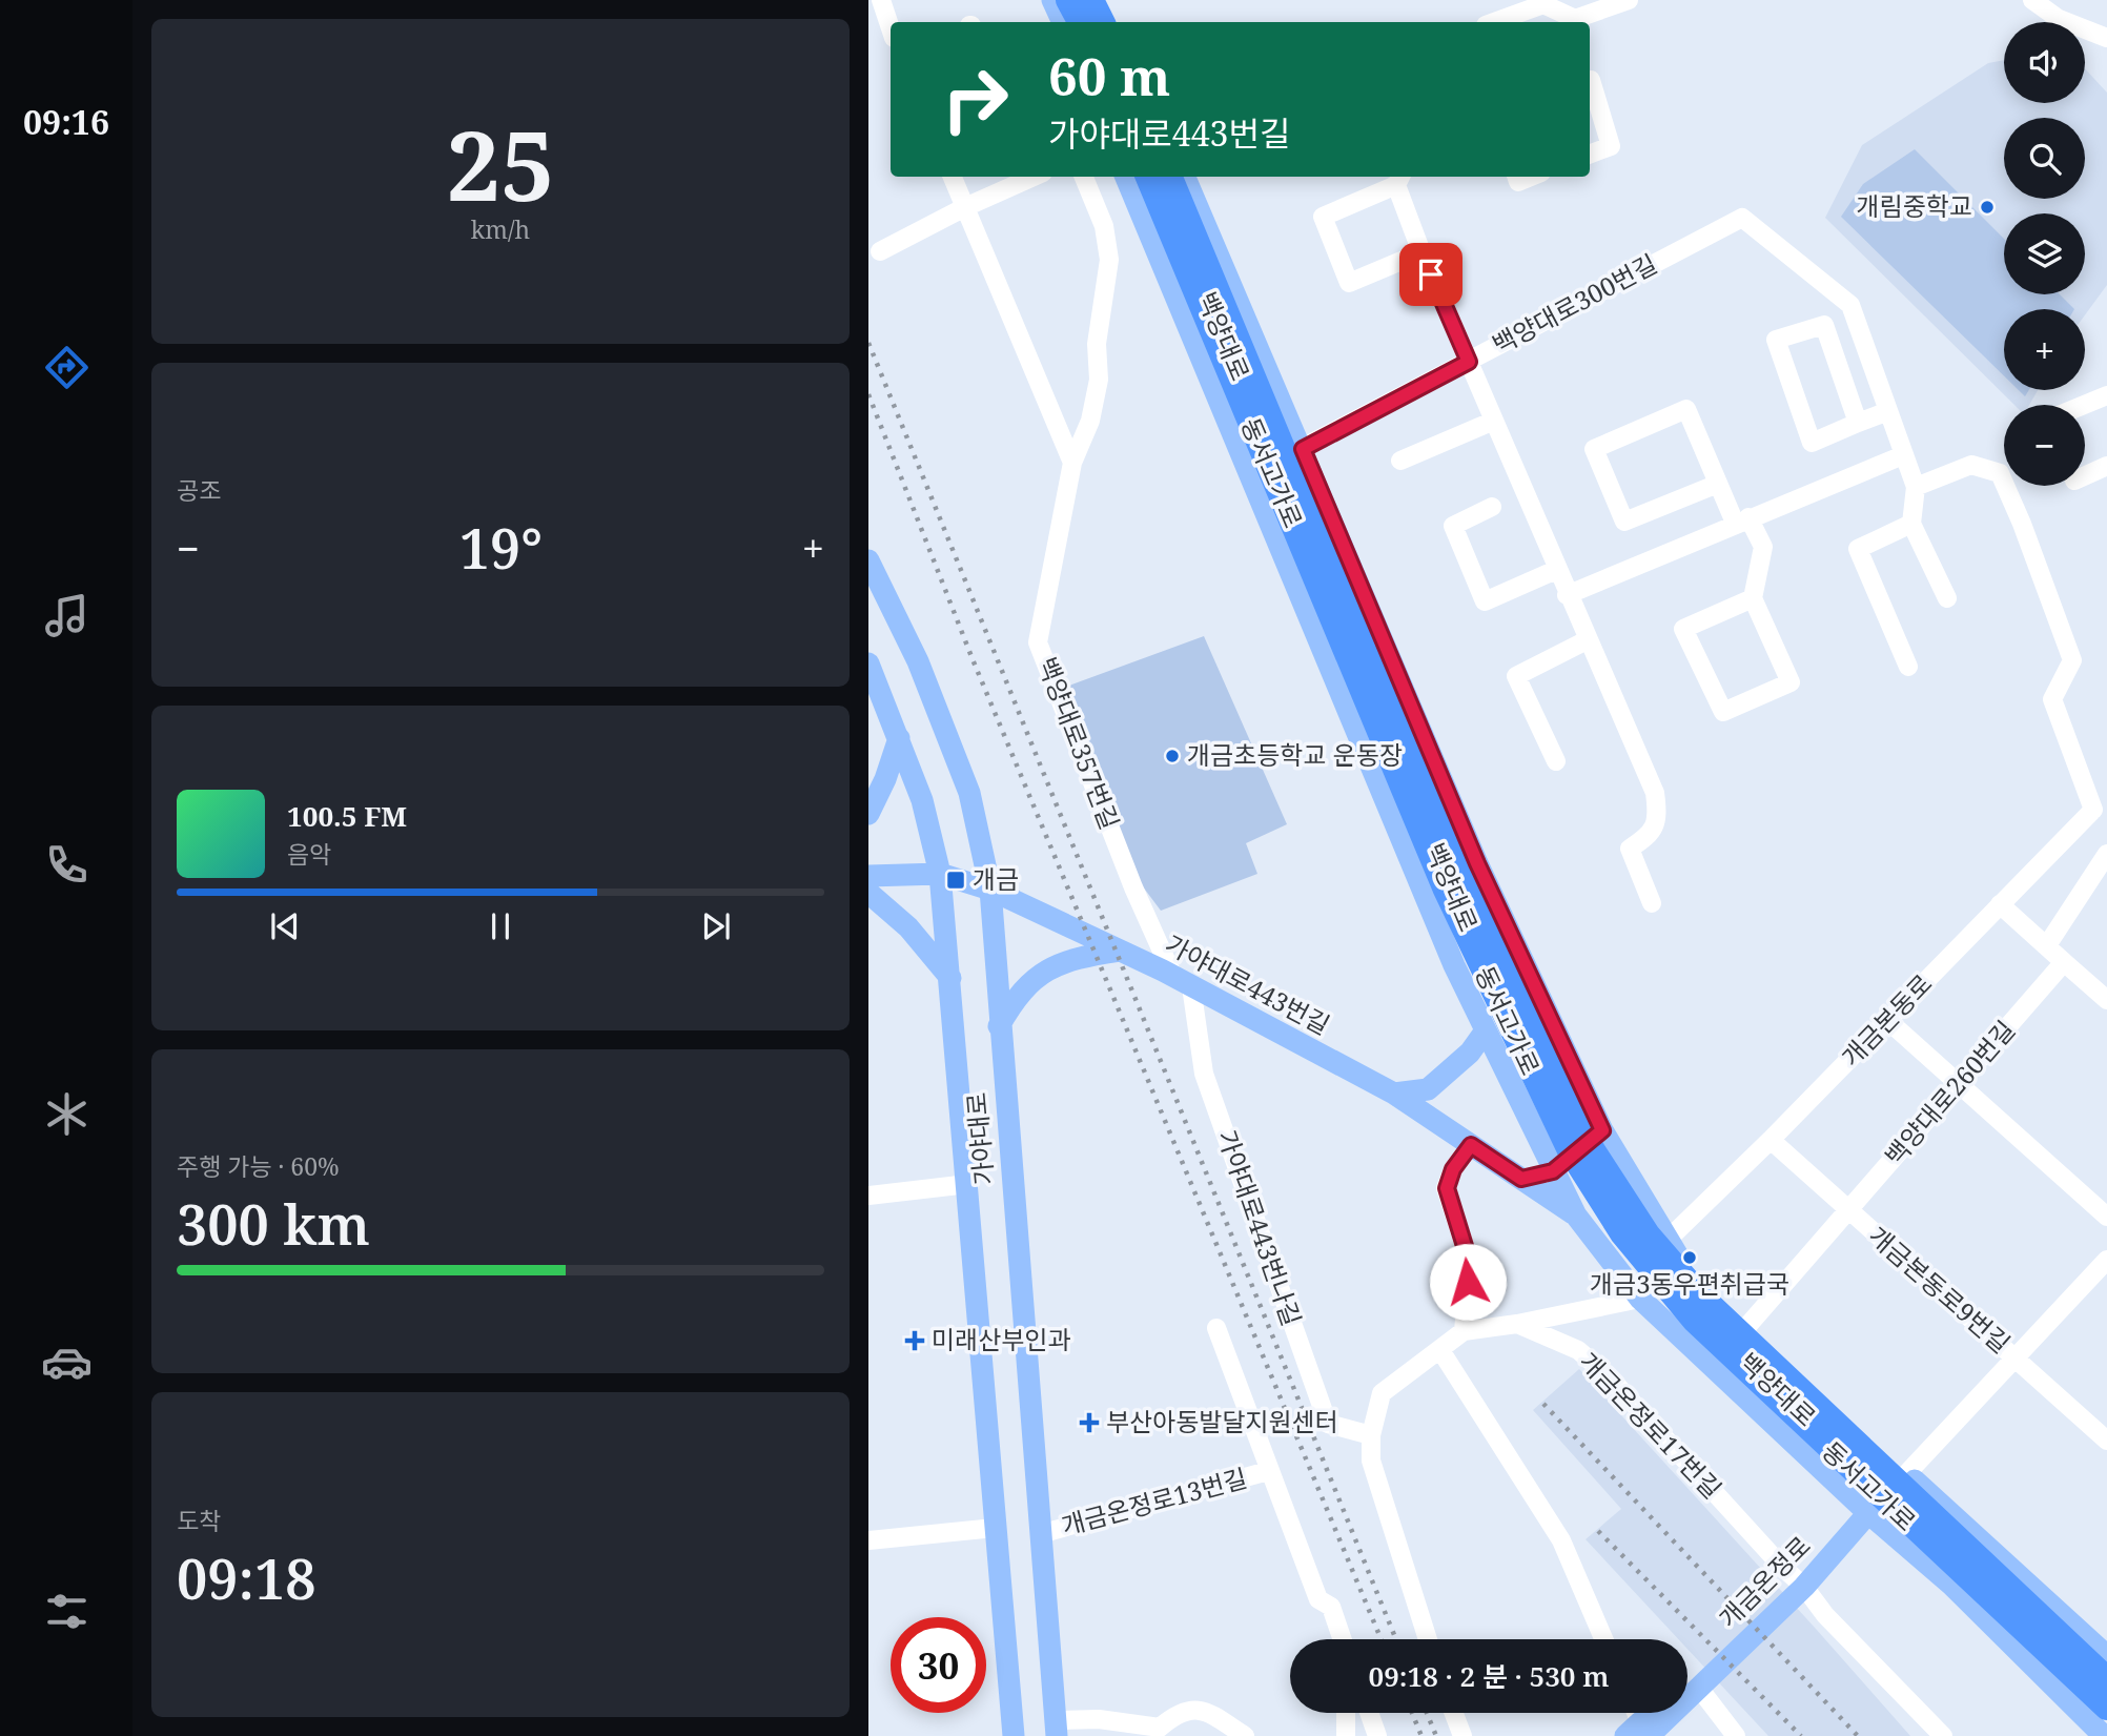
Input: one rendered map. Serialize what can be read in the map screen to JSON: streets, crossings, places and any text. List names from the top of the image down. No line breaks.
{"streets":{"highway":["동서고가로"],"main road":["백양대로","가야대로443번길","가야대로","개금온정로"],"street":["백양대로300번길","백양대로357번길","개금본동로","백양대로260번길","가야대로443번나길","개금본동로9번길","개금온정로17번길","개금온정로13번길"]},"crossings":[["백양대로300번길","백양대로"],["백양대로","가야대로443번길"],["백양대로","개금본동로"],["백양대로","백양대로260번길"],["백양대로","개금온정로"],["백양대로357번길","가야대로443번길"],["백양대로357번길","가야대로443번나길"],["가야대로443번길","가야대로"],["가야대로443번길","가야대로443번나길"],["개금본동로","개금본동로9번길"],["백양대로260번길","개금본동로9번길"],["가야대로","개금온정로13번길"],["개금온정로17번길","개금온정로"]],"places":{"other":["개림중학교","개금초등학교 운동장","개금3동우편취급국"],"transit":["개금"],"health":["미래산부인과","부산아동발달지원센터"]},"page":{"tabs":"09:16","tile":[["25","km/h"],"공조",["주행 가능 · 60%","300 km"],["도착","09:18"]],"map_buttons":["+","−"],"turn":["60 m","가야대로443번길"],"heat":["−","19°","+"],"song":["100.5 FM","음악"],"limit":"30","trip":"09:18 · 2 분 · 530 m"}}
